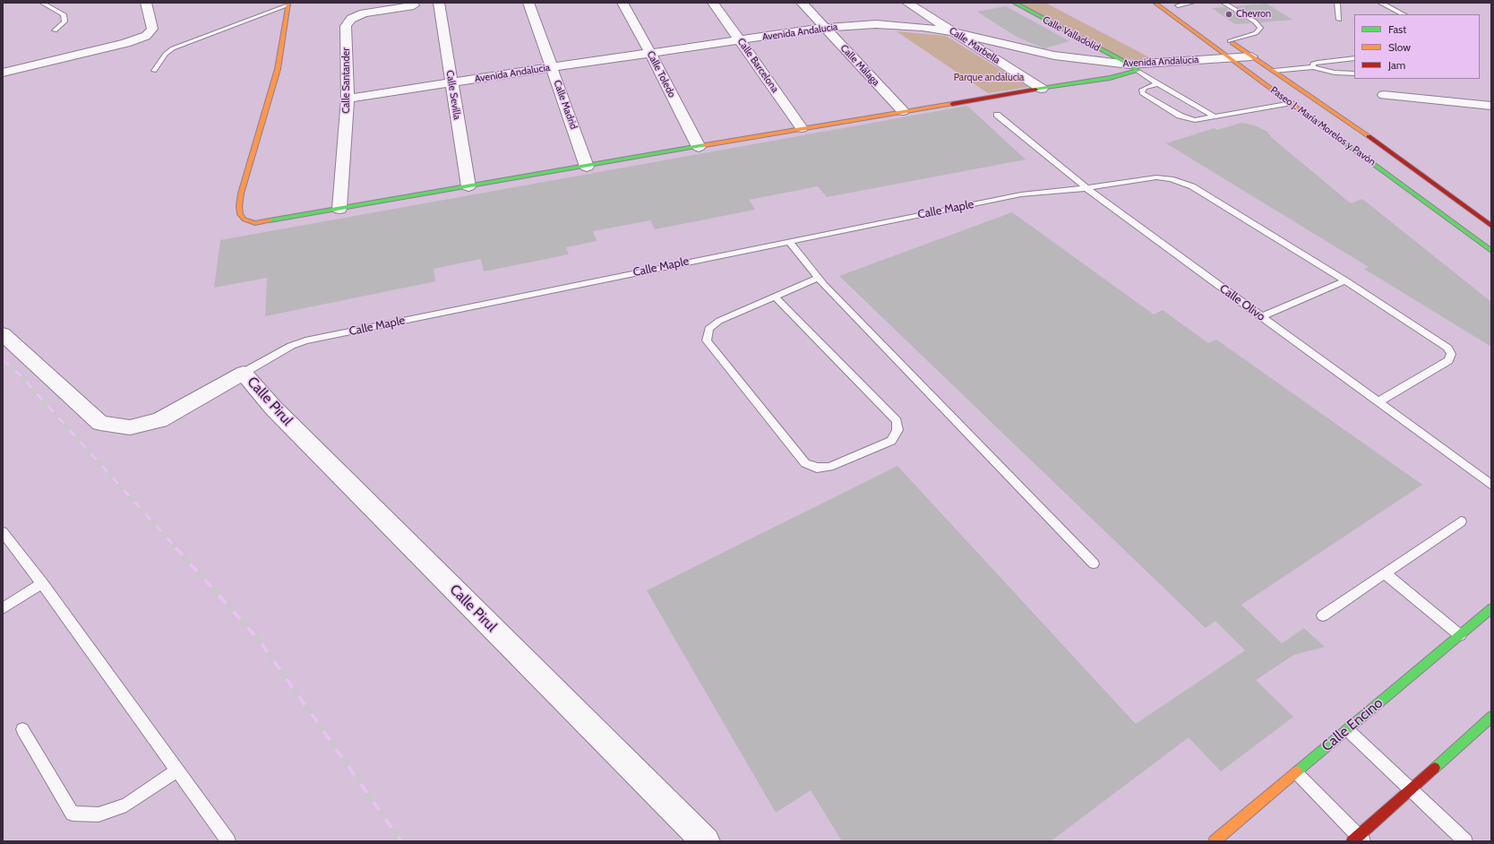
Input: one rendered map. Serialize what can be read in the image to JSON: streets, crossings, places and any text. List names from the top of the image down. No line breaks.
{"streets":{"main road":["Calle Valladolid","Paseo J. María Morelos y Pavón","Calle Encino"],"street":["Avenida Andalucia","Calle Marbella","Calle Barcelona","Calle Málaga","Calle Toledo","Calle Santander","Calle Sevilla","Calle Madrid","Calle Pirul"],"lane":["Calle Maple","Calle Olivo"]},"crossings":[["Avenida Andalucia","Calle Valladolid"],["Avenida Andalucia","Calle Marbella"],["Avenida Andalucia","Calle Barcelona"],["Avenida Andalucia","Calle Málaga"],["Avenida Andalucia","Calle Toledo"],["Avenida Andalucia","Calle Santander"],["Avenida Andalucia","Calle Sevilla"],["Avenida Andalucia","Calle Madrid"],["Avenida Andalucia","Paseo J. María Morelos y Pavón"],["Calle Maple","Calle Olivo"],["Calle Maple","Calle Pirul"]],"parks":["Parque andalucia"],"places":["Chevron"],"legend":["Fast","Slow","Jam"]}
